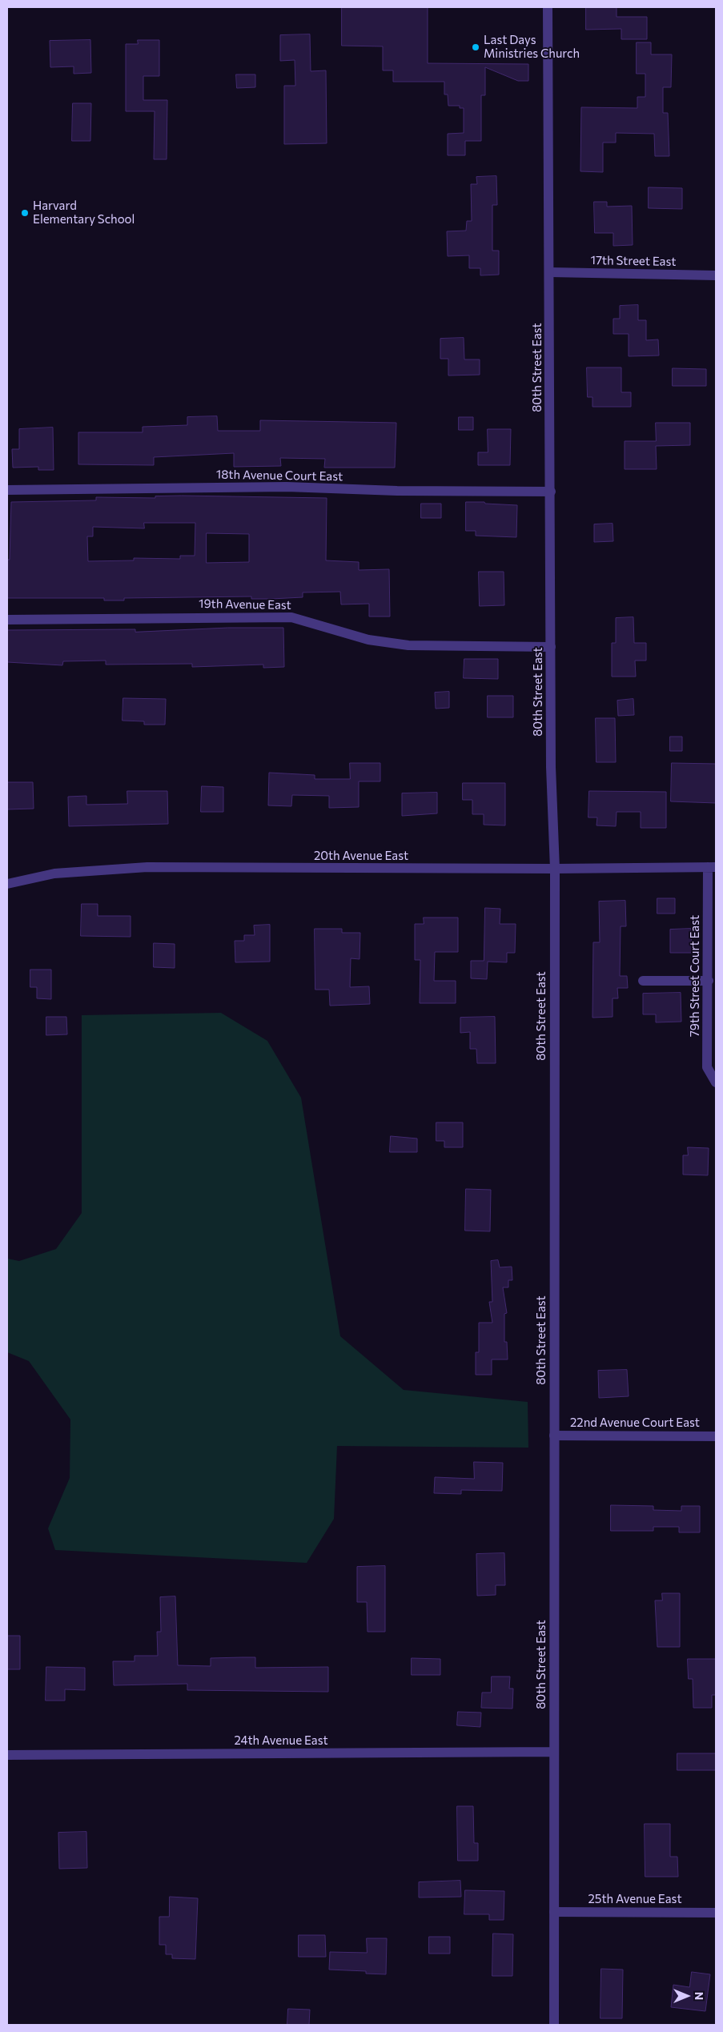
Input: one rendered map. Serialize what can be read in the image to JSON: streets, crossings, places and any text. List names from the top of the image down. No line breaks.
{"streets":{"street":["17th Street East","80th Street East","18th Avenue Court East","19th Avenue East","20th Avenue East","79th Street Court East","22nd Avenue Court East","24th Avenue East","25th Avenue East"]},"crossings":[["17th Street East","80th Street East"],["80th Street East","18th Avenue Court East"],["80th Street East","19th Avenue East"],["80th Street East","20th Avenue East"],["80th Street East","22nd Avenue Court East"],["80th Street East","24th Avenue East"],["80th Street East","25th Avenue East"],["20th Avenue East","79th Street Court East"]],"places":["Last Days Ministries Church","Harvard Elementary School"],"north":"right"}
